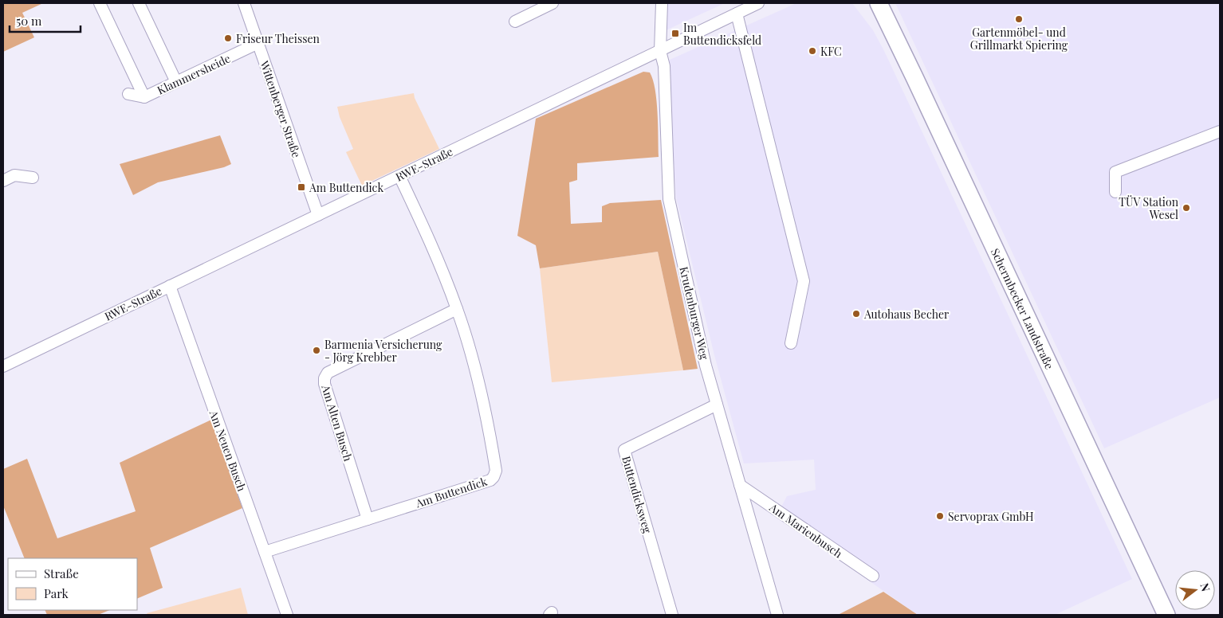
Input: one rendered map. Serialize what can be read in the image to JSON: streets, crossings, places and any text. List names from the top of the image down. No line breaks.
{"streets":{"main road":["Schermbecker Landstraße"],"street":["Klammersheide","Wittenberger Straße","RWE-Straße","Krudenburger Weg","Am Alten Busch","Am Neuen Busch","Am Buttendick","Buttendicksweg","Am Marienbusch"]},"crossings":[["Klammersheide","Wittenberger Straße"],["Wittenberger Straße","RWE-Straße"],["RWE-Straße","Krudenburger Weg"],["RWE-Straße","Am Neuen Busch"],["RWE-Straße","Am Buttendick"],["Krudenburger Weg","Buttendicksweg"],["Krudenburger Weg","Am Marienbusch"],["Am Alten Busch","Am Buttendick"],["Am Neuen Busch","Am Buttendick"]],"places":{"other":["Gartenmöbel- und Grillmarkt Spiering","Friseur Theissen","KFC","TÜV Station Wesel","Autohaus Becher","Barmenia Versicherung - Jörg Krebber","Servoprax GmbH"],"transit":["Im Buttendicksfeld","Am Buttendick"]},"legend":["Straße","Park"],"scale_bar":"50 m","north":"right"}
